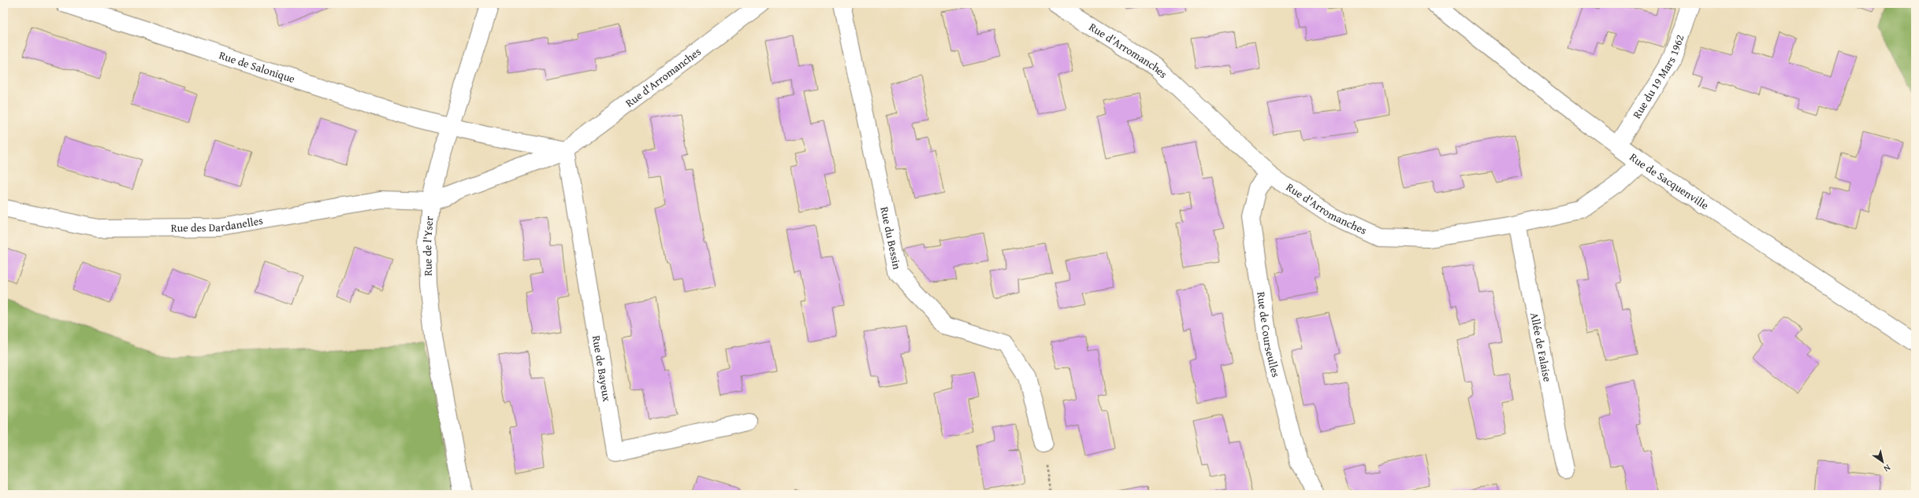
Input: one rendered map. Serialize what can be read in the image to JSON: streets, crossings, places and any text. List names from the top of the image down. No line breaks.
{"streets":{"street":["Rue d'Arromanches","Rue de Salonique","Rue du 19 Mars 1962","Rue de Sacquenville","Rue des Dardanelles","Rue du Bessin","Rue de l'Yser","Rue de Courseulles","Allée de Falaise","Rue de Bayeux"]},"crossings":[["Rue d'Arromanches","Rue de Salonique"],["Rue d'Arromanches","Rue de Sacquenville"],["Rue d'Arromanches","Rue des Dardanelles"],["Rue d'Arromanches","Rue de l'Yser"],["Rue d'Arromanches","Rue de Courseulles"],["Rue d'Arromanches","Allée de Falaise"],["Rue d'Arromanches","Rue de Bayeux"],["Rue de Salonique","Rue de l'Yser"],["Rue de Salonique","Rue de Bayeux"],["Rue du 19 Mars 1962","Rue de Sacquenville"],["Rue des Dardanelles","Rue de l'Yser"]],"north":"bottom right"}
